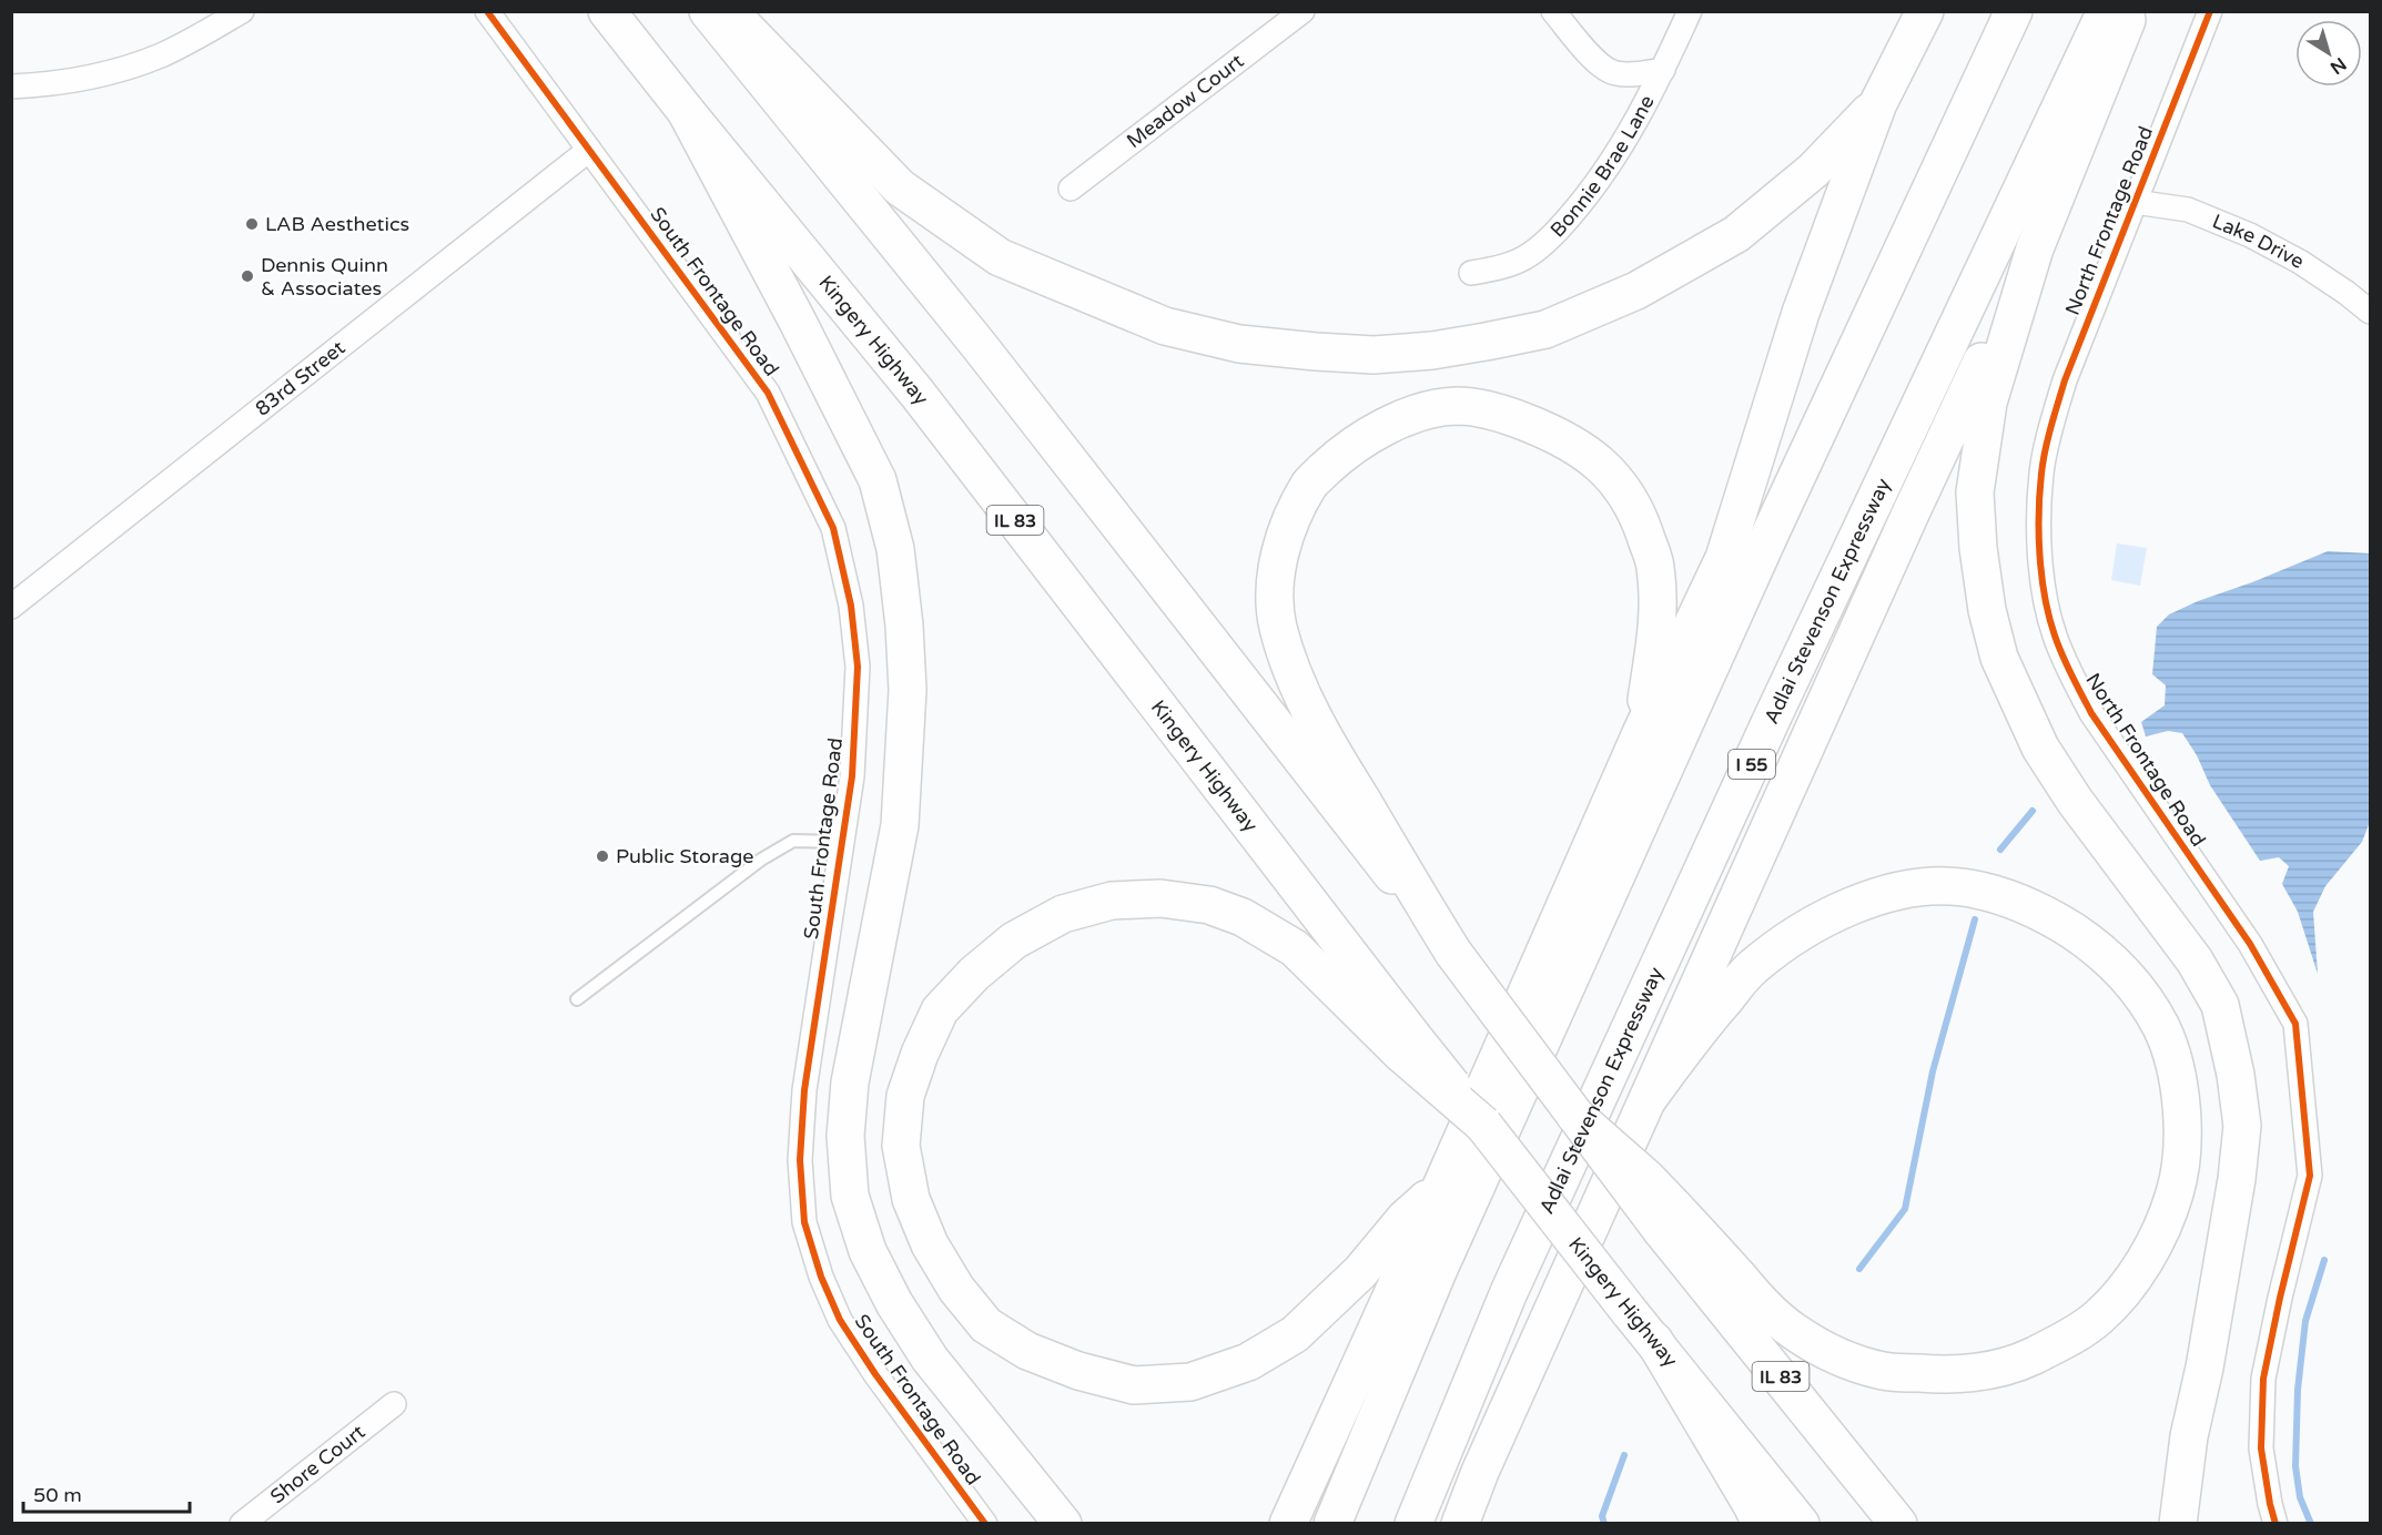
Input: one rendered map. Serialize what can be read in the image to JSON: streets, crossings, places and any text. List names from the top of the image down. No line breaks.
{"streets":{"main road":["Kingery Highway","IL 83","Adlai Stevenson Expressway","I 55"],"street":["Meadow Court","Bonnie Brae Lane","North Frontage Road","Lake Drive","South Frontage Road","83rd Street","Shore Court"]},"crossings":[["North Frontage Road","Lake Drive"],["South Frontage Road","83rd Street"]],"places":["LAB Aesthetics","Dennis Quinn & Associates","Public Storage"],"scale_bar":"50 m","north":"bottom right"}
